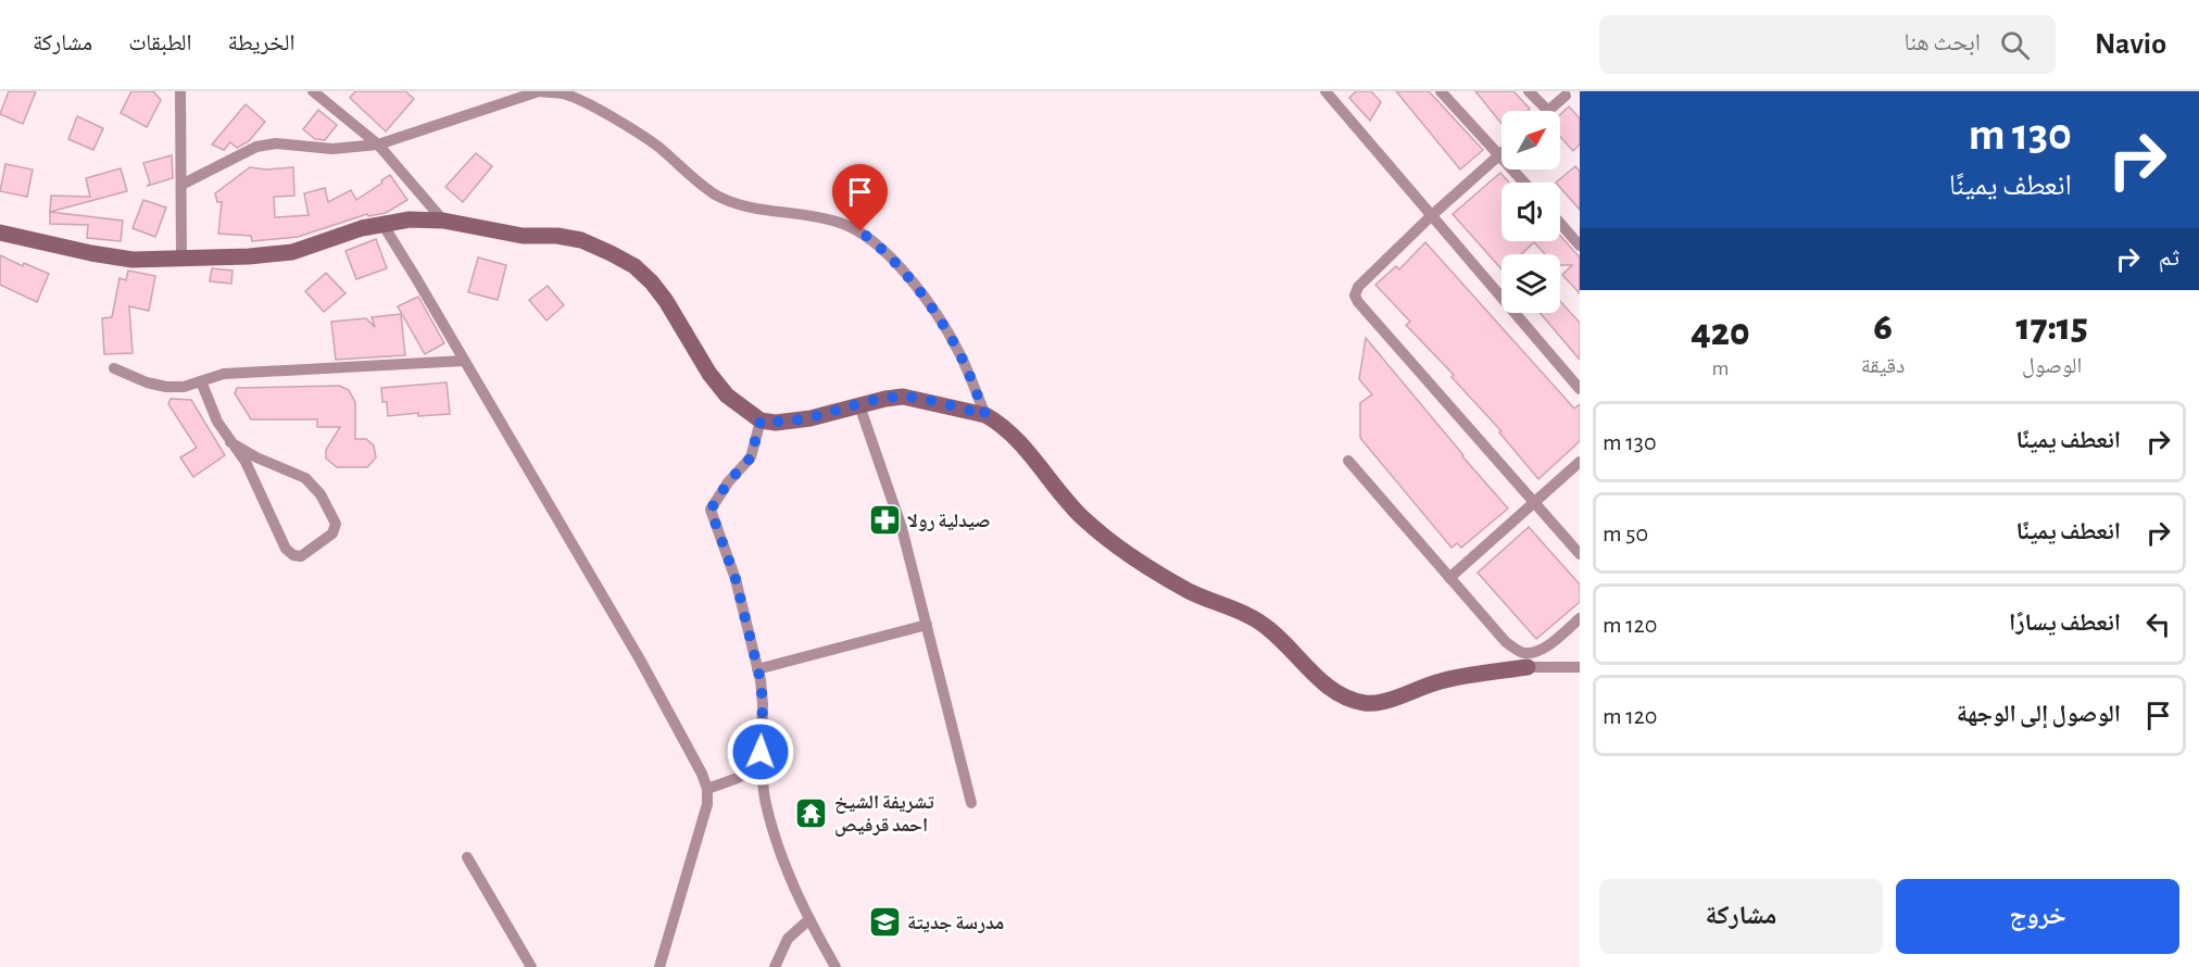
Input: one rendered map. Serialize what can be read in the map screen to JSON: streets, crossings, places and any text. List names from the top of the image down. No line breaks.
{"places":{"pharmacy":["صيدلية رولا"],"temple":["تشريفة الشيخ احمد قرفيص"],"school or university":["مدرسة جديتة"]},"north":"top right","page":{"header":"Navio","search":"ابحث هنا","nav":["الخريطة","الطبقات","مشاركة"],"turn":["130 m","انعطف يمينًا"],"then":"ثم","eta":["17:15","الوصول","6","دقيقة","420","m"],"list":[{"name":"انعطف يمينًا","value":"130 m"},{"name":"انعطف يمينًا","value":"50 m"},{"name":"انعطف يسارًا","value":"120 m"},{"name":"الوصول إلى الوجهة","value":"120 m"}],"buttons":["خروج","مشاركة"]}}
